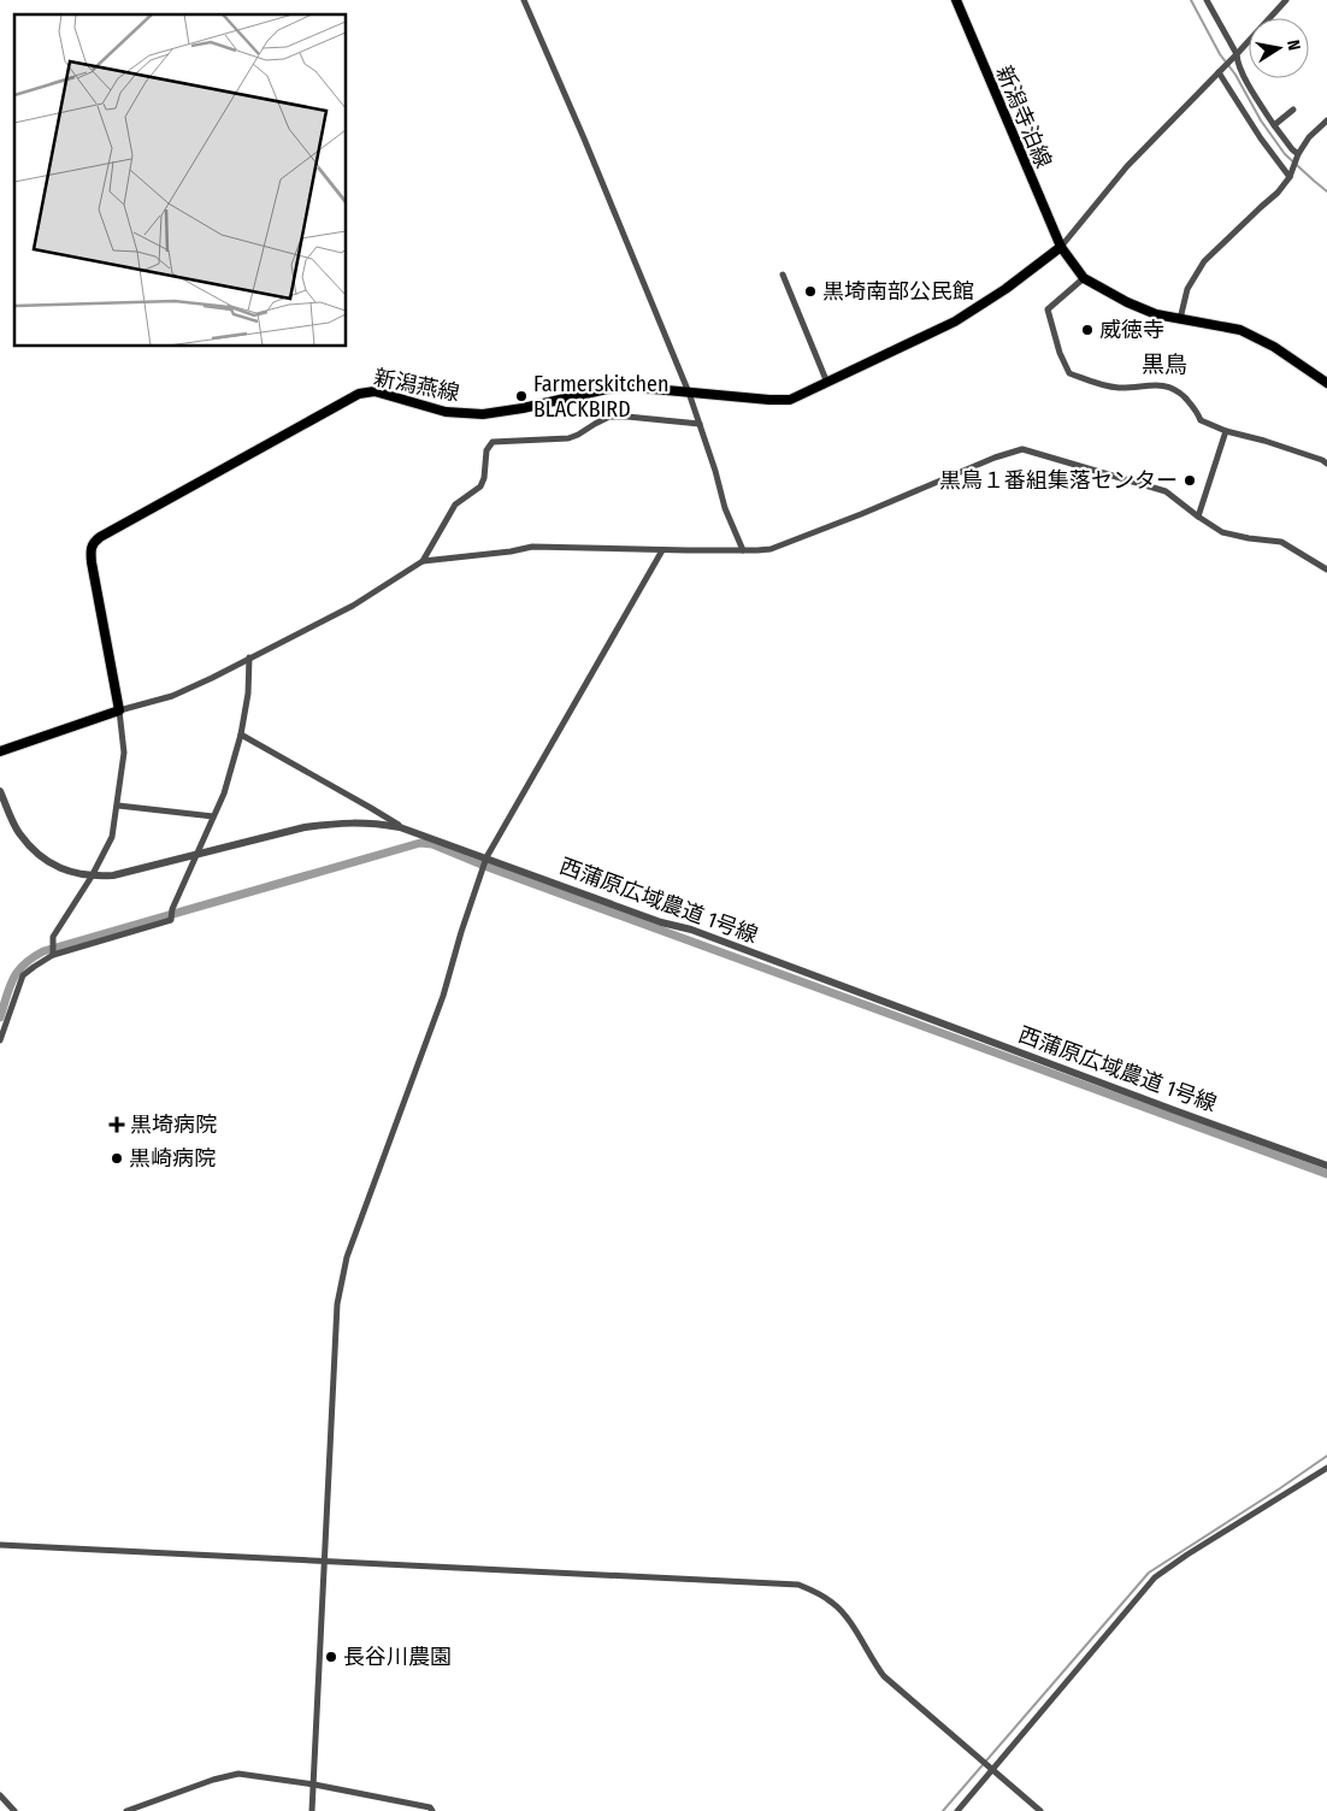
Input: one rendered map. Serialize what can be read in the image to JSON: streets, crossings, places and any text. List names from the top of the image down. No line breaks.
{"streets":{"main road":["新潟寺泊線","新潟燕線"],"street":["西蒲原広域農道 1号線"]},"crossings":[["新潟寺泊線","新潟燕線"]],"districts":["黒鳥"],"places":{"other":["黒埼南部公民館","威徳寺","Farmerskitchen BLACKBIRD","黒鳥１番組集落センター","黒崎病院","長谷川農園"],"health":["黒埼病院"]},"north":"right"}
